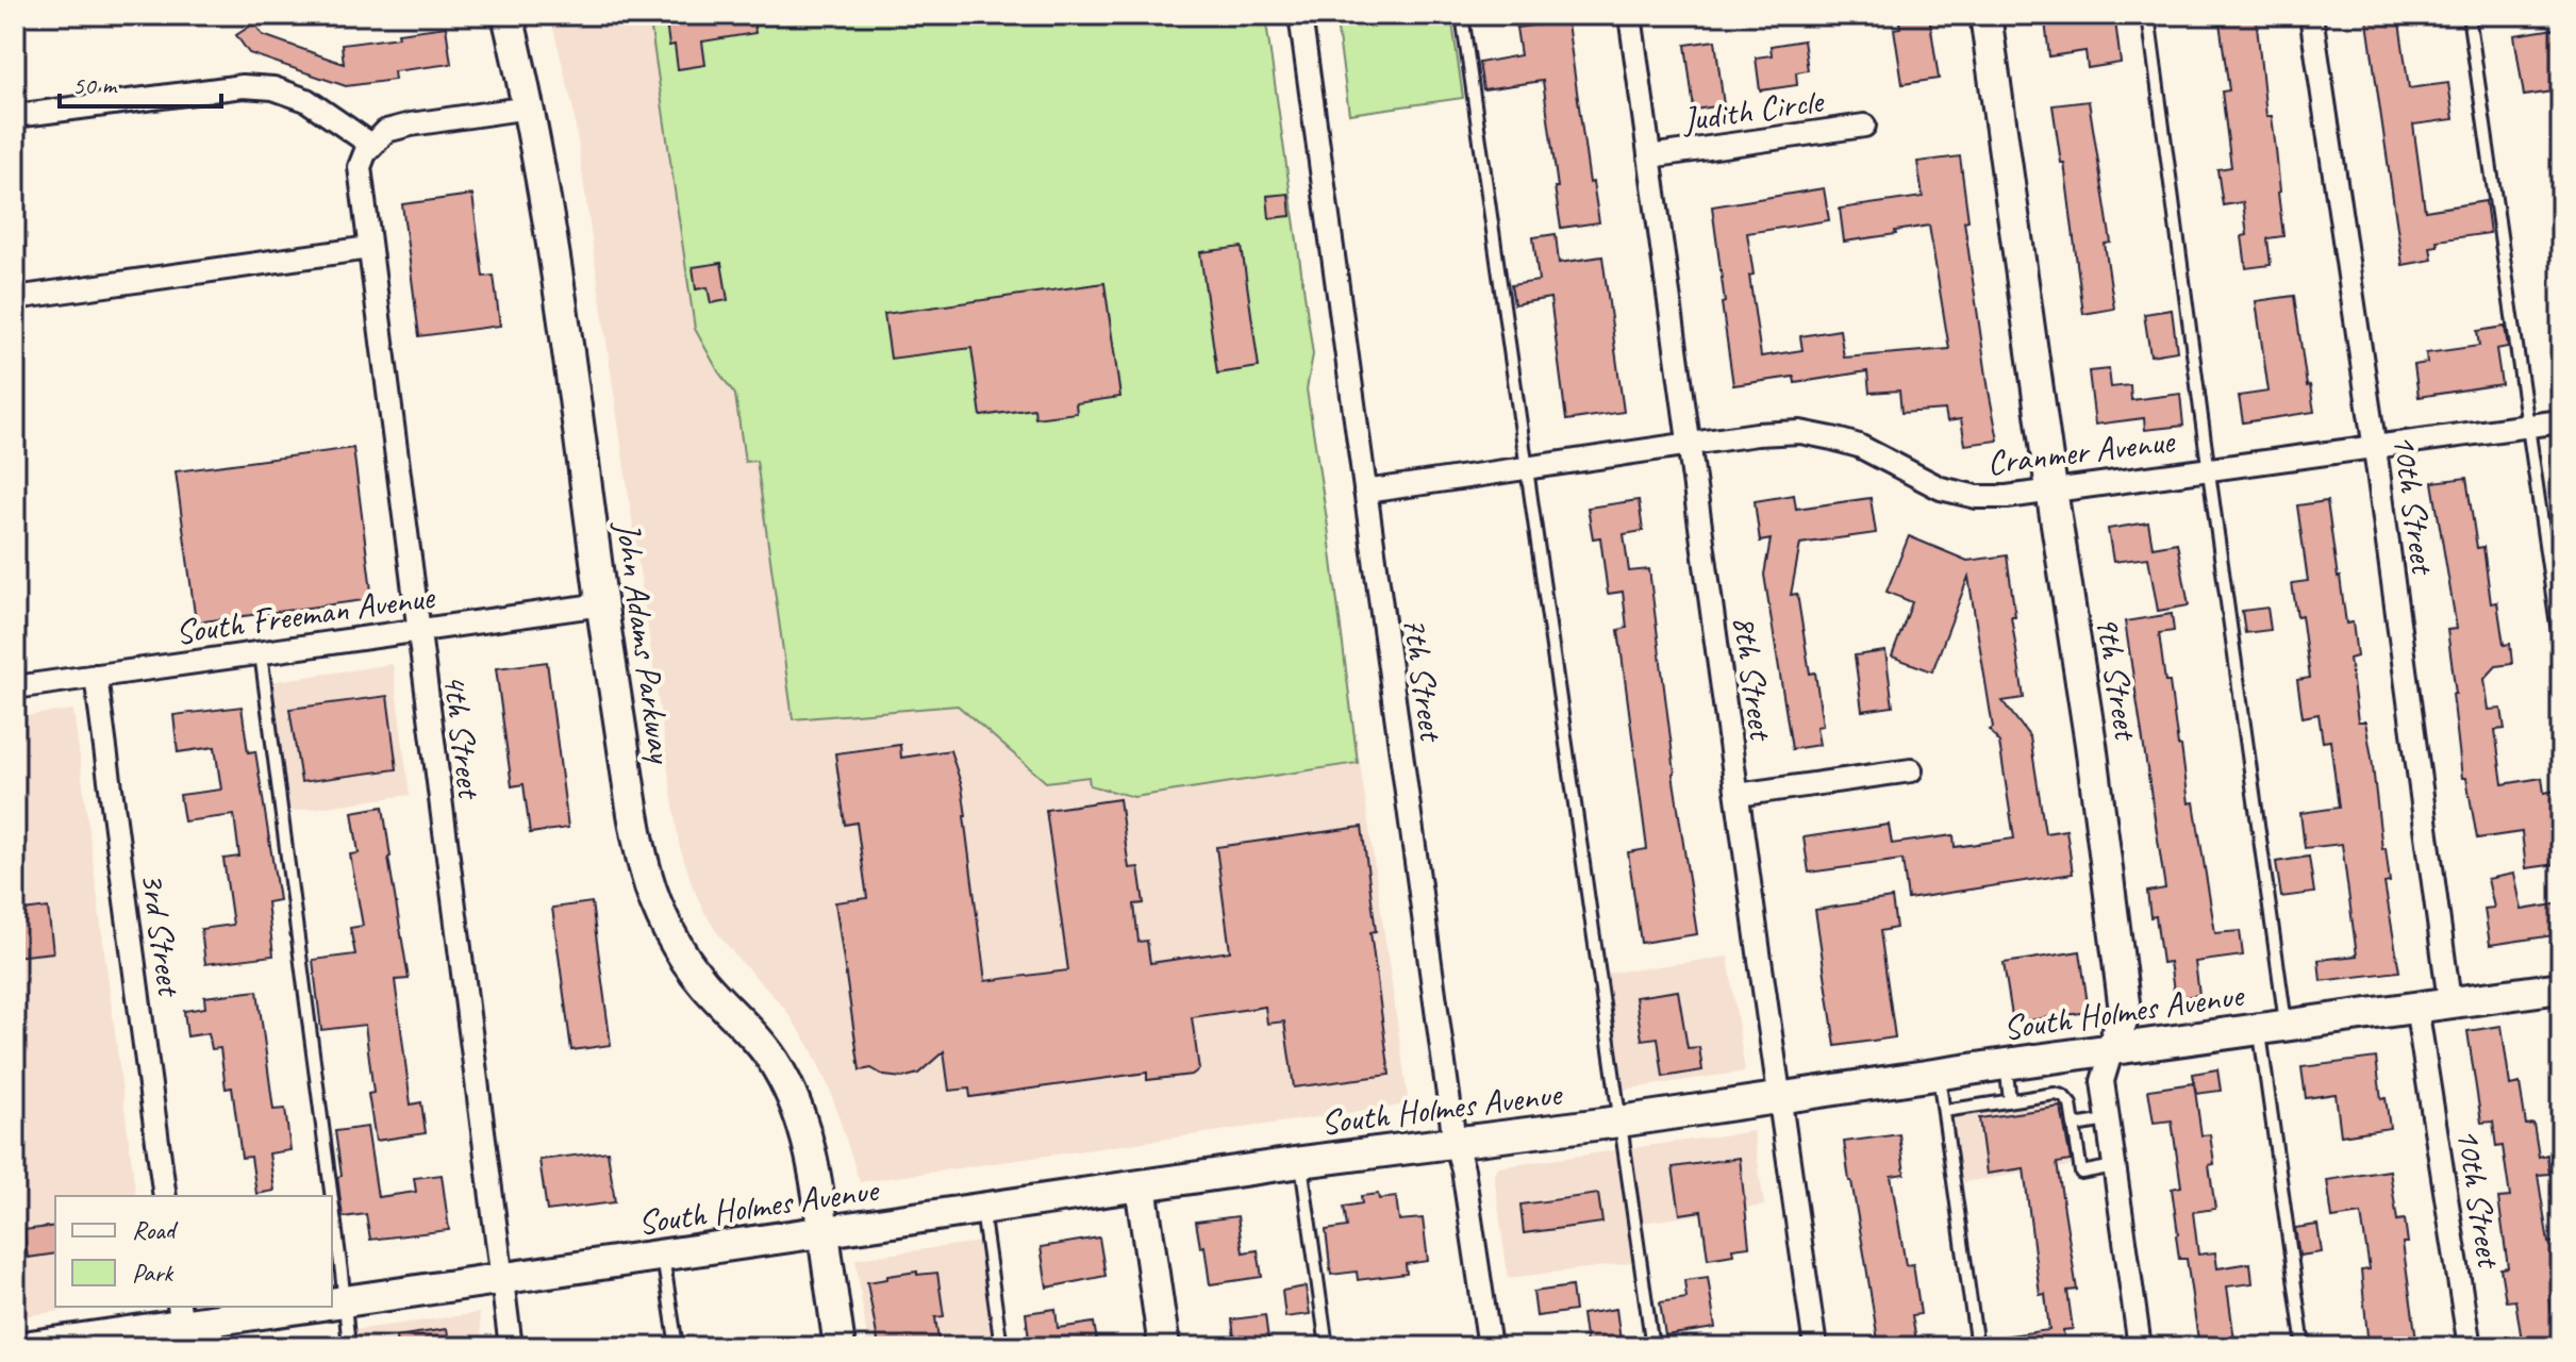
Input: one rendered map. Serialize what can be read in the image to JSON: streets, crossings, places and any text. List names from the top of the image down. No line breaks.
{"streets":{"street":["Judith Circle","Cranmer Avenue","10th Street","South Freeman Avenue","John Adams Parkway","8th Street","9th Street","7th Street","4th Street","3rd Street","South Holmes Avenue"]},"crossings":[["Judith Circle","8th Street"],["Cranmer Avenue","10th Street"],["Cranmer Avenue","8th Street"],["Cranmer Avenue","9th Street"],["Cranmer Avenue","7th Street"],["10th Street","South Holmes Avenue"],["South Freeman Avenue","John Adams Parkway"],["South Freeman Avenue","4th Street"],["South Freeman Avenue","3rd Street"],["John Adams Parkway","South Holmes Avenue"],["8th Street","South Holmes Avenue"],["9th Street","South Holmes Avenue"],["7th Street","South Holmes Avenue"],["4th Street","South Holmes Avenue"]],"legend":["Road","Park"],"scale_bar":"50 m"}
